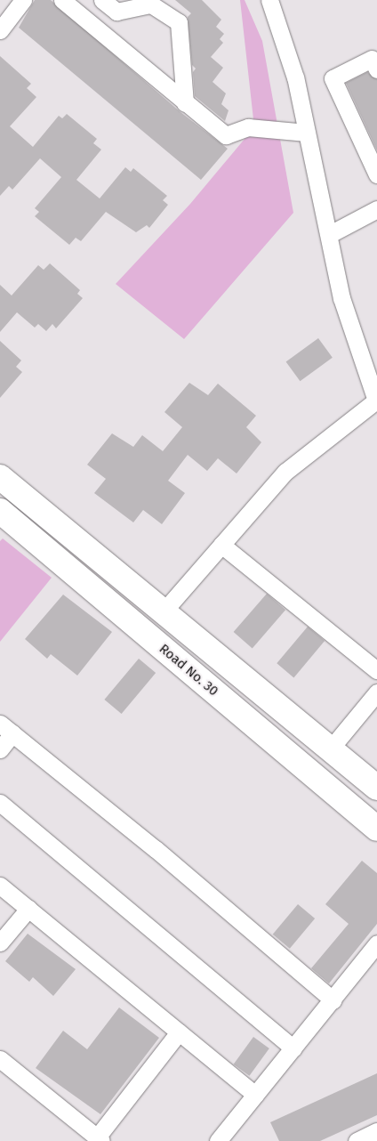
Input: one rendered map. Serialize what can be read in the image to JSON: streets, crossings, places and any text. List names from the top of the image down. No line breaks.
{"streets":{"street":["Road No. 30"]}}
